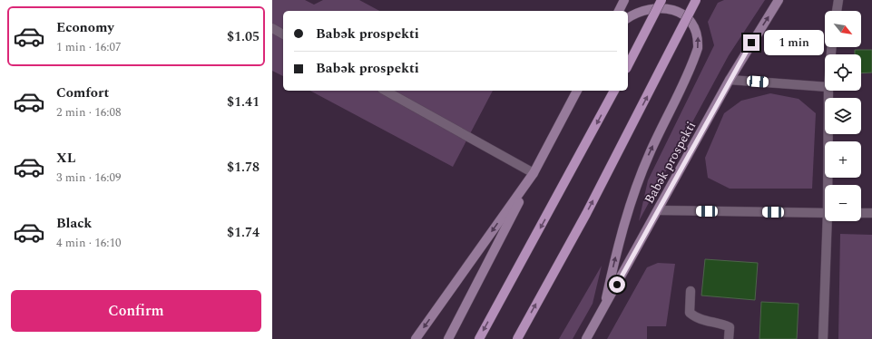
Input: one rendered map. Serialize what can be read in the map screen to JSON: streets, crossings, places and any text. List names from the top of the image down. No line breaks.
{"streets":{"main road":["Babək prospekti"]},"north":"bottom right","page":{"list":[{"name":"Economy","note":"1 min · 16:07","value":"$1.05"},{"name":"Comfort","note":"2 min · 16:08","value":"$1.41"},{"name":"XL","note":"3 min · 16:09","value":"$1.78"},{"name":"Black","note":"4 min · 16:10","value":"$1.74"}],"map_buttons":["+","−"],"banner":["Babək prospekti","Babək prospekti"],"bubble":"1 min","buttons":"Confirm"}}
